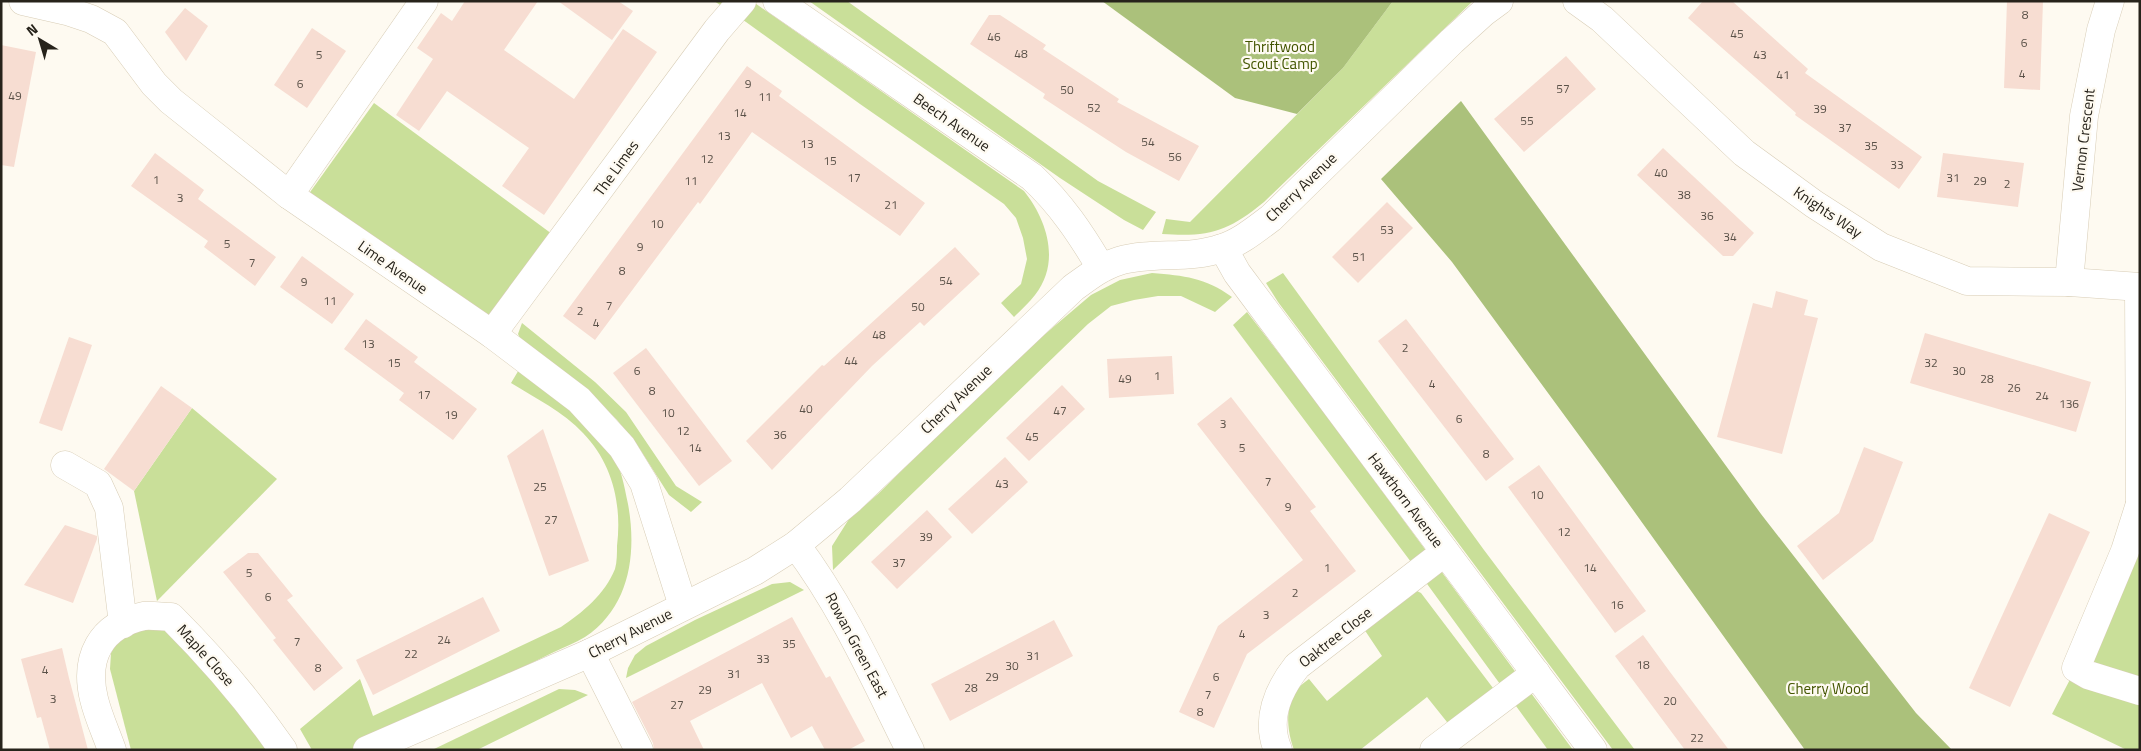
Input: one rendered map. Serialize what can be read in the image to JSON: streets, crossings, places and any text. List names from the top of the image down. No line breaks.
{"streets":{"street":["Beech Avenue","Vernon Crescent","The Limes","Cherry Avenue","Knights Way","Lime Avenue","Hawthorn Avenue","Oaktree Close","Rowan Green East","Maple Close"]},"crossings":[["Beech Avenue","Cherry Avenue"],["Vernon Crescent","Knights Way"],["The Limes","Lime Avenue"],["Cherry Avenue","Lime Avenue"],["Cherry Avenue","Hawthorn Avenue"],["Cherry Avenue","Rowan Green East"],["Hawthorn Avenue","Oaktree Close"]],"parks":["Thriftwood Scout Camp","Cherry Wood"],"house_numbers":["8","45","46","6","48","5","43","4","41","6","9","57","50","49","11","52","39","14","55","37","13","54","13","35","56","12","15","33","40","17","31","1","11","29","2","38","3","21","36","10","53","34","5","9","51","7","8","54","9","11","7","50","2","4","48","13","2","44","15","32","6","30","1","49","28","4","26","8","17","24","136","40","47","10","19","6","3","12","36","45","14","5","8","7","43","25","10","9","27","12","39","37","1","14","5","2","6","16","3","4","24","7","35","22","31","33","18","30","8","4","31","29","6","28","29","7","3","20","27","8","22"],"north":"top left"}
